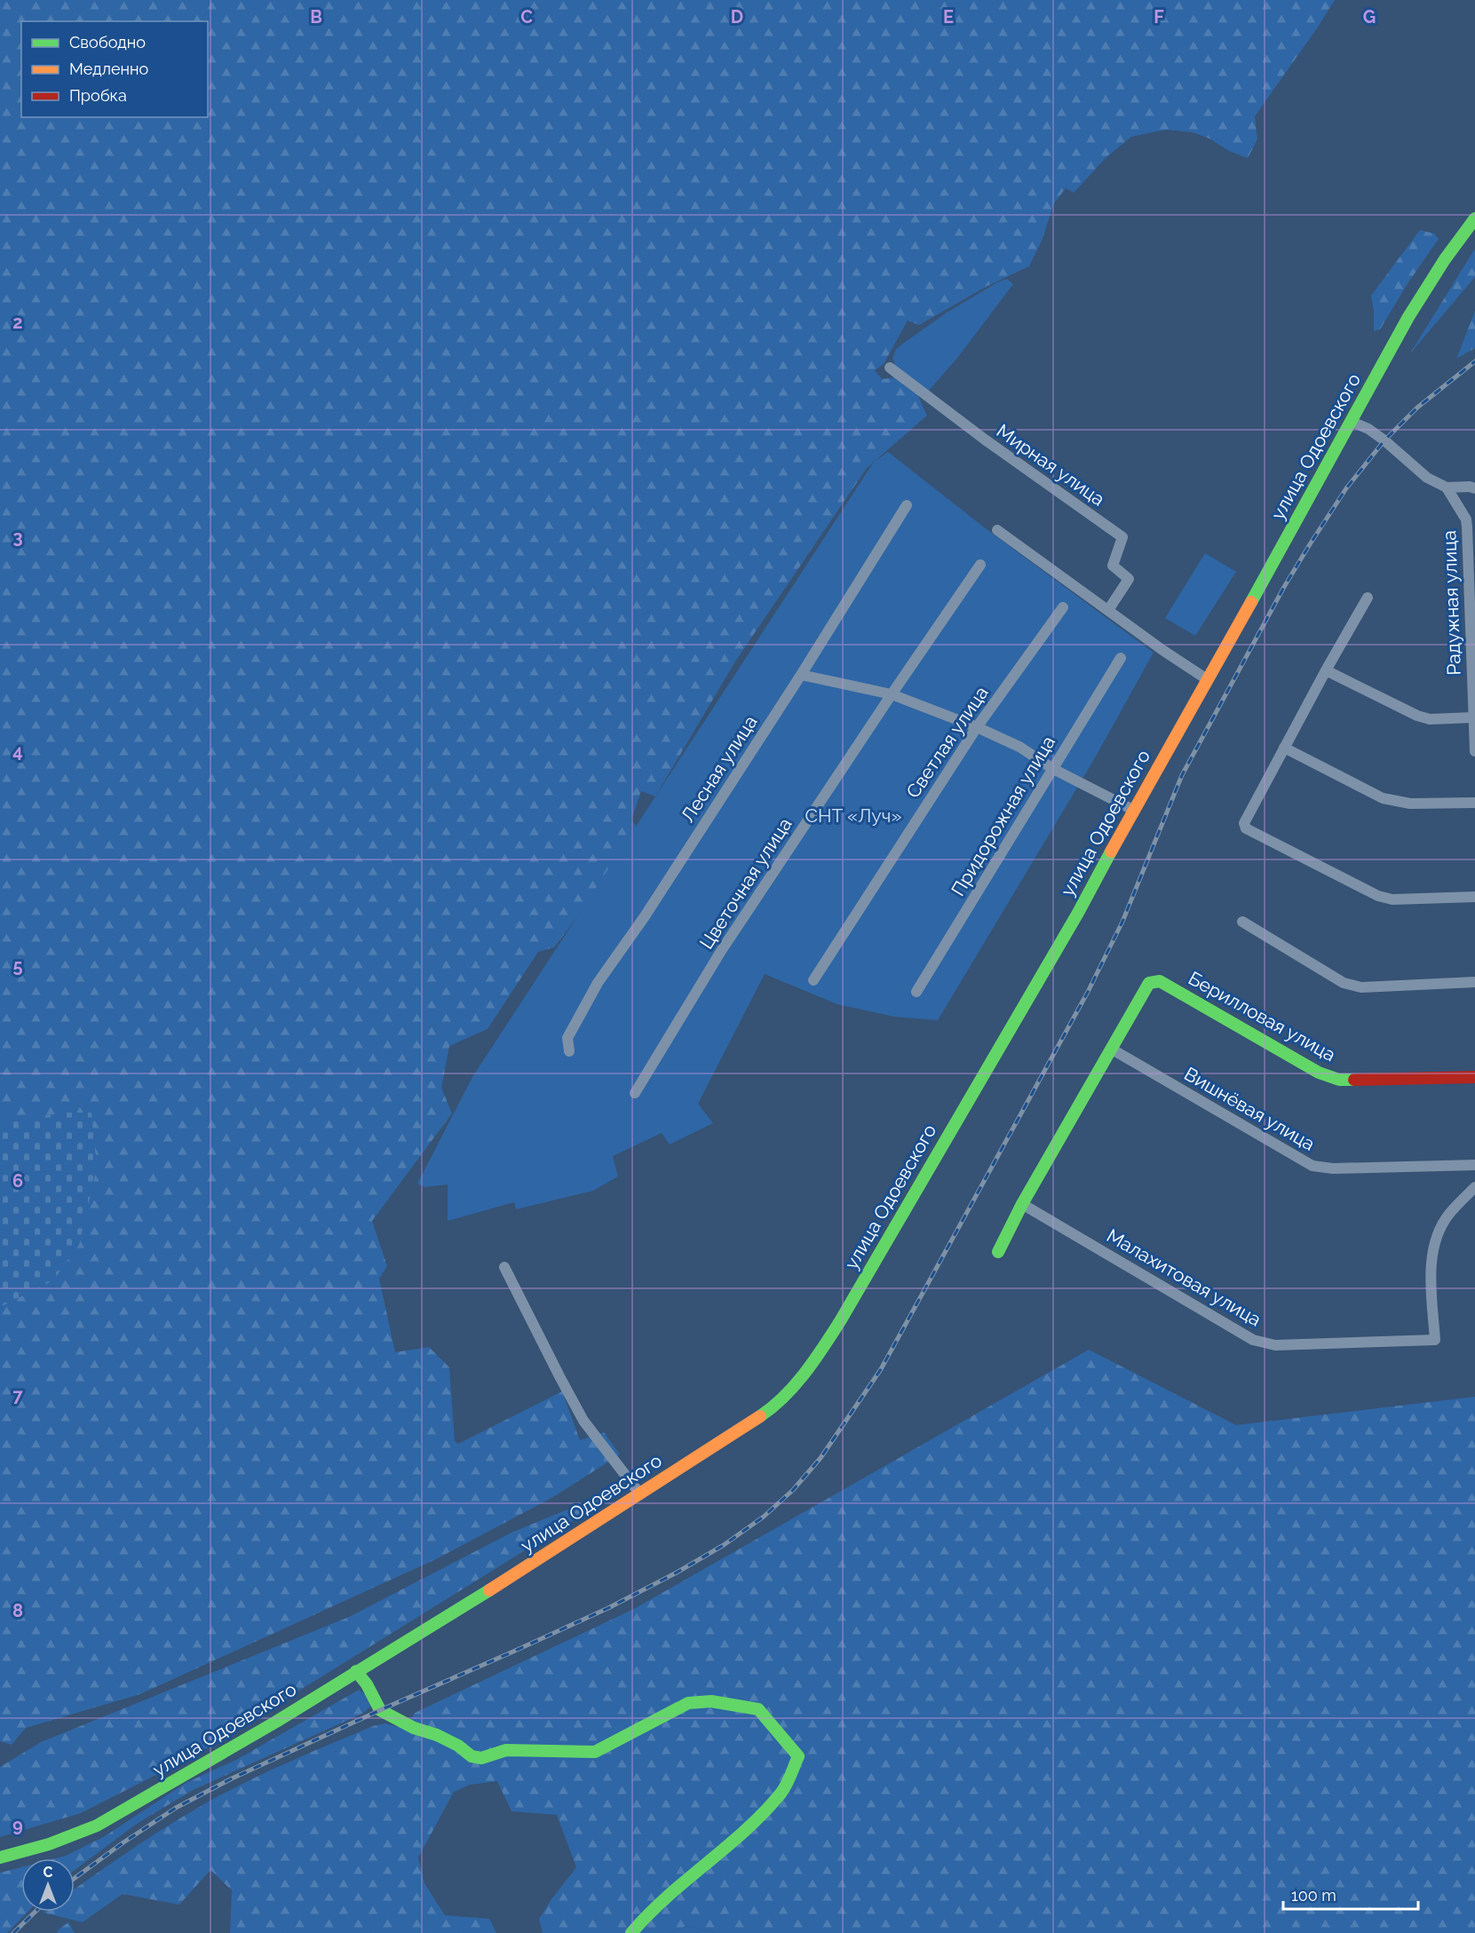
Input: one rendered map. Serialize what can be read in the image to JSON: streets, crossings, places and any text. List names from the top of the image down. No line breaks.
{"streets":{"street":["улица Одоевского","Мирная улица","Радужная улица","Светлая улица","Лесная улица","Придорожная улица","Цветочная улица","Берилловая улица","Вишнёвая улица","Малахитовая улица"]},"crossings":[["Берилловая улица","Вишнёвая улица"]],"parks":["СНТ «Луч»"],"legend":["Свободно","Медленно","Пробка"],"scale_bar":"100 m","north":"top","grid":{"columns":["B","C","D","E","F","G"],"rows":["2","3","4","5","6","7","8","9"]}}
